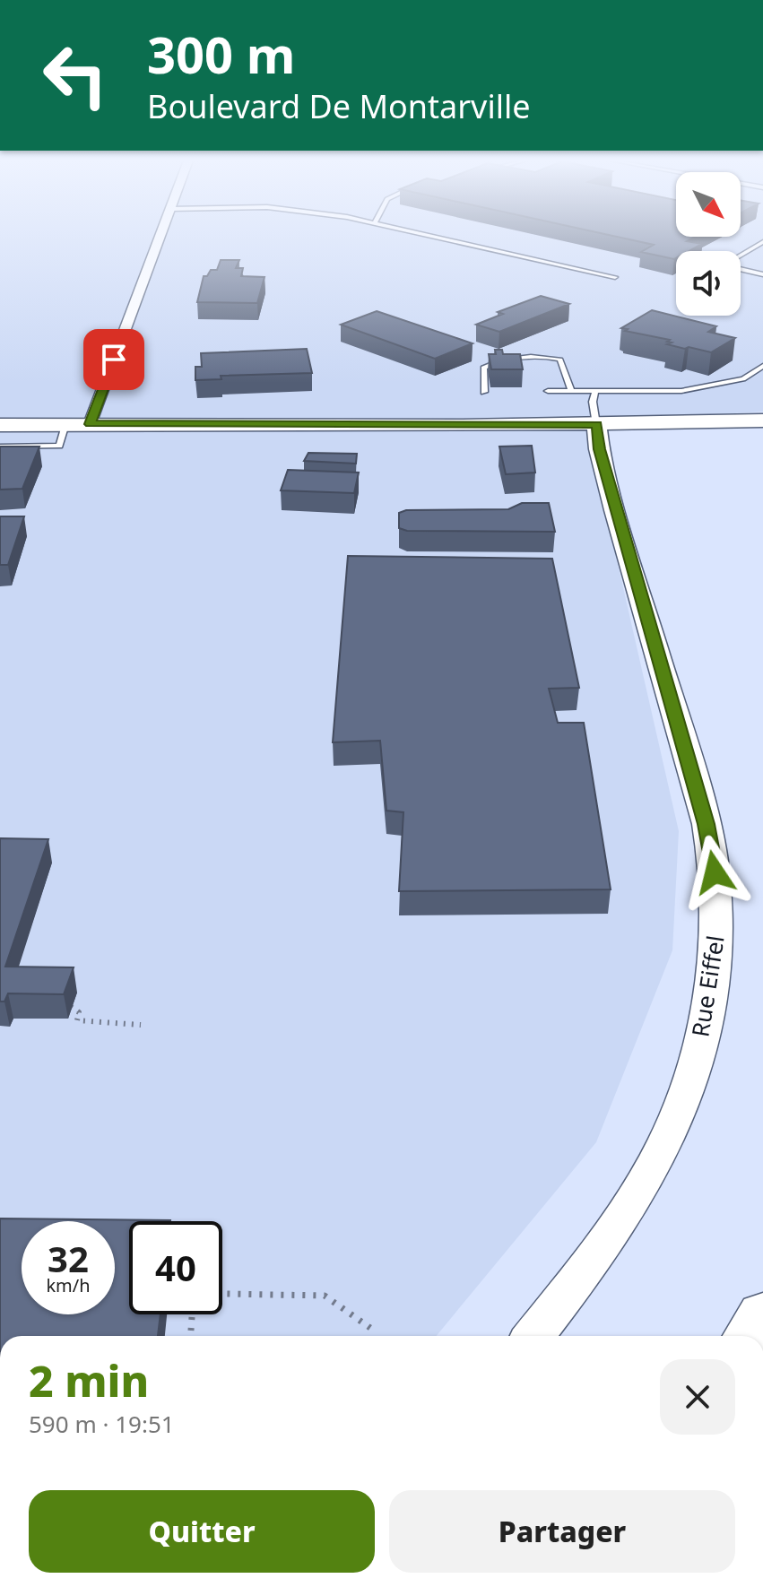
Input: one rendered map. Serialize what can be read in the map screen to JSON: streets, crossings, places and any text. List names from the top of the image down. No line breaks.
{"streets":{"street":["Rue Eiffel"]},"north":"bottom right","page":{"turn":["300 m","Boulevard De Montarville"],"speed":"32 km/h","limit":"40","heading":["2 min","590 m · 19:51"],"buttons":["Quitter","Partager"]}}
